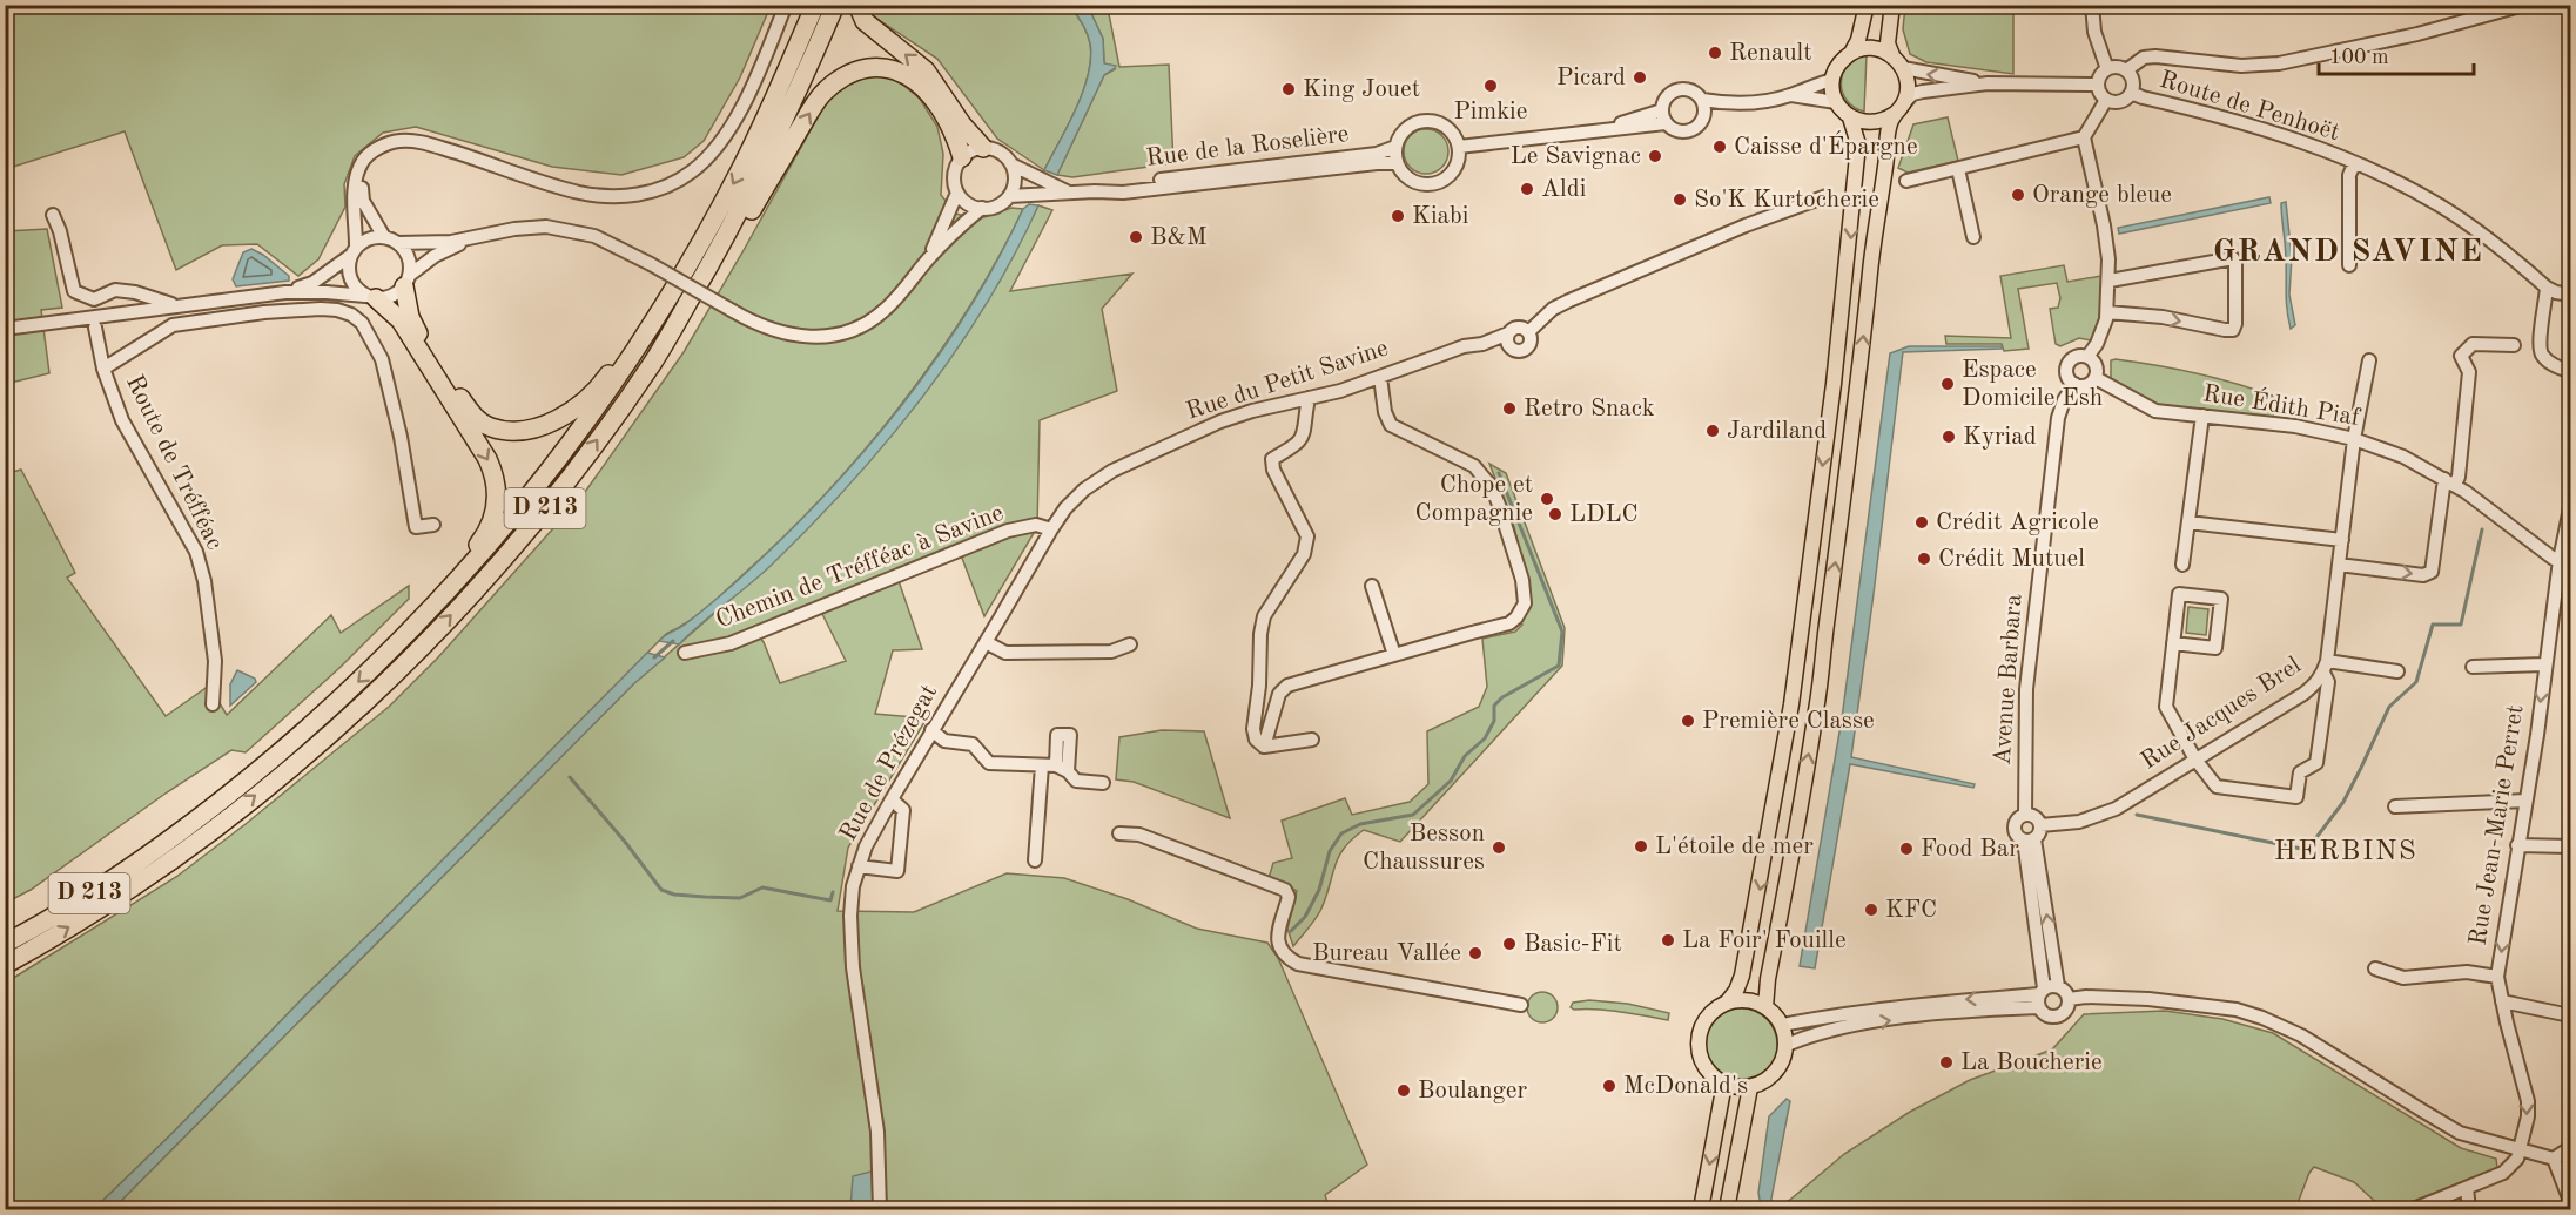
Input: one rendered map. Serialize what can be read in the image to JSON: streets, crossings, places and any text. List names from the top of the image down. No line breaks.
{"streets":{"highway":["D 213"],"street":["Route de Penhoët","Rue de la Roselière","Rue du Petit Savine","Rue Édith Piaf","Route de Tréfféac","Chemin de Tréfféac à Savine","Avenue Barbara","Rue Jacques Brel","Rue de Prézegat","Rue Jean-Marie Perret"]},"crossings":[["Rue du Petit Savine","Chemin de Tréfféac à Savine"],["Rue du Petit Savine","Rue de Prézegat"],["Rue Édith Piaf","Avenue Barbara"],["Rue Édith Piaf","Rue Jacques Brel"],["Rue Édith Piaf","Rue Jean-Marie Perret"],["Chemin de Tréfféac à Savine","Rue de Prézegat"],["Avenue Barbara","Rue Jacques Brel"]],"one_way":["Rue Jean-Marie Perret"],"districts":["GRAND SAVINE","HERBINS"],"places":["Renault","Picard","Pimkie","King Jouet","Caisse d'Épargne","Le Savignac","Aldi","Orange bleue","So'K Kurtocherie","Kiabi","B&M","Espace Domicile Esh","Retro Snack","Jardiland","Kyriad","Chope et Compagnie","LDLC","Crédit Agricole","Crédit Mutuel","Première Classe","L'étoile de mer","Besson Chaussures","Food Bar","KFC","La Foir' Fouille","Basic-Fit","Bureau Vallée","La Boucherie","McDonald's","Boulanger"],"scale_bar":"100 m"}
